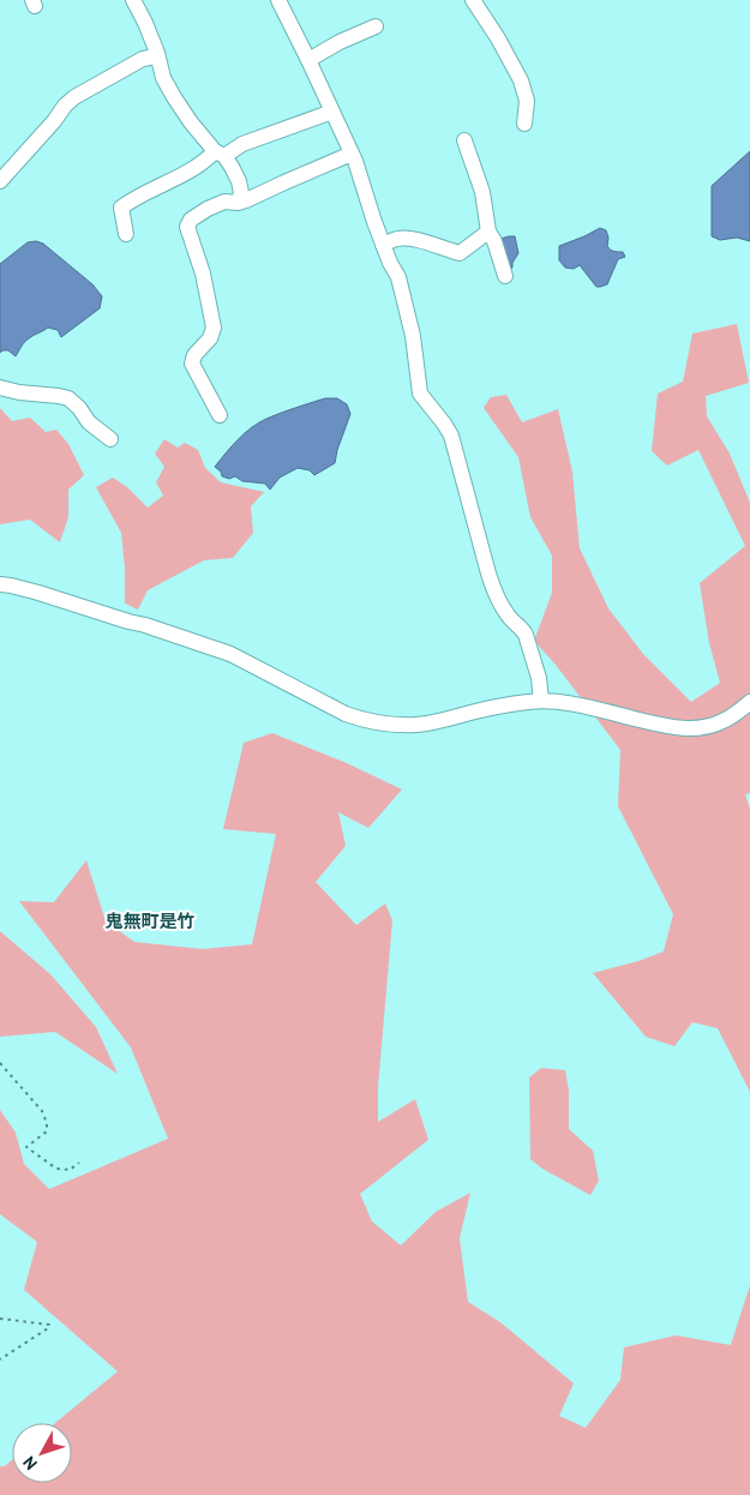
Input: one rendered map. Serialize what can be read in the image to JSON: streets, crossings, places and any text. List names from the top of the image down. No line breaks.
{"districts":["鬼無町是竹"],"north":"bottom left"}
